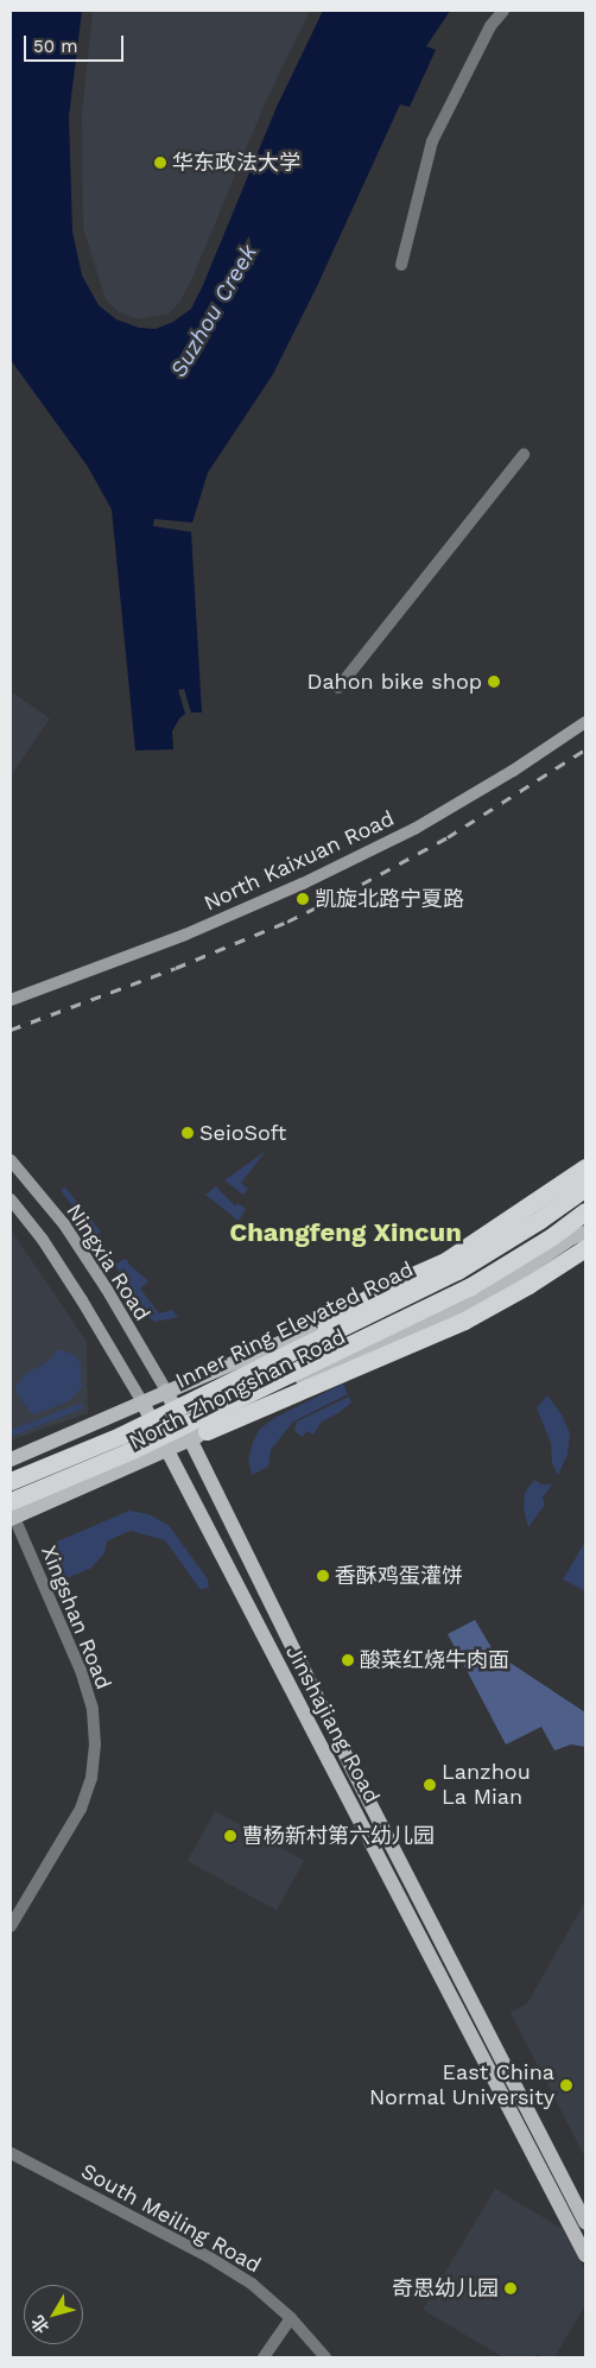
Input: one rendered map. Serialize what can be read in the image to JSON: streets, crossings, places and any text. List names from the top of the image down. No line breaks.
{"streets":{"highway":["Inner Ring Elevated Road"],"main road":["North Zhongshan Road","Jinshajiang Road"],"street":["North Kaixuan Road","Ningxia Road","Xingshan Road","South Meiling Road"]},"crossings":[["Ningxia Road","North Zhongshan Road"],["Ningxia Road","Jinshajiang Road"],["Inner Ring Elevated Road","North Zhongshan Road"],["Inner Ring Elevated Road","Xingshan Road"],["North Zhongshan Road","Xingshan Road"],["North Zhongshan Road","Jinshajiang Road"]],"districts":["Changfeng Xincun"],"water":["Suzhou Creek"],"places":["华东政法大学","Dahon bike shop","凯旋北路宁夏路","SeioSoft","香酥鸡蛋灌饼","酸菜红烧牛肉面","Lanzhou La Mian","曹杨新村第六幼儿园","East China Normal University","奇思幼儿园"],"scale_bar":"50 m","north":"bottom left"}
